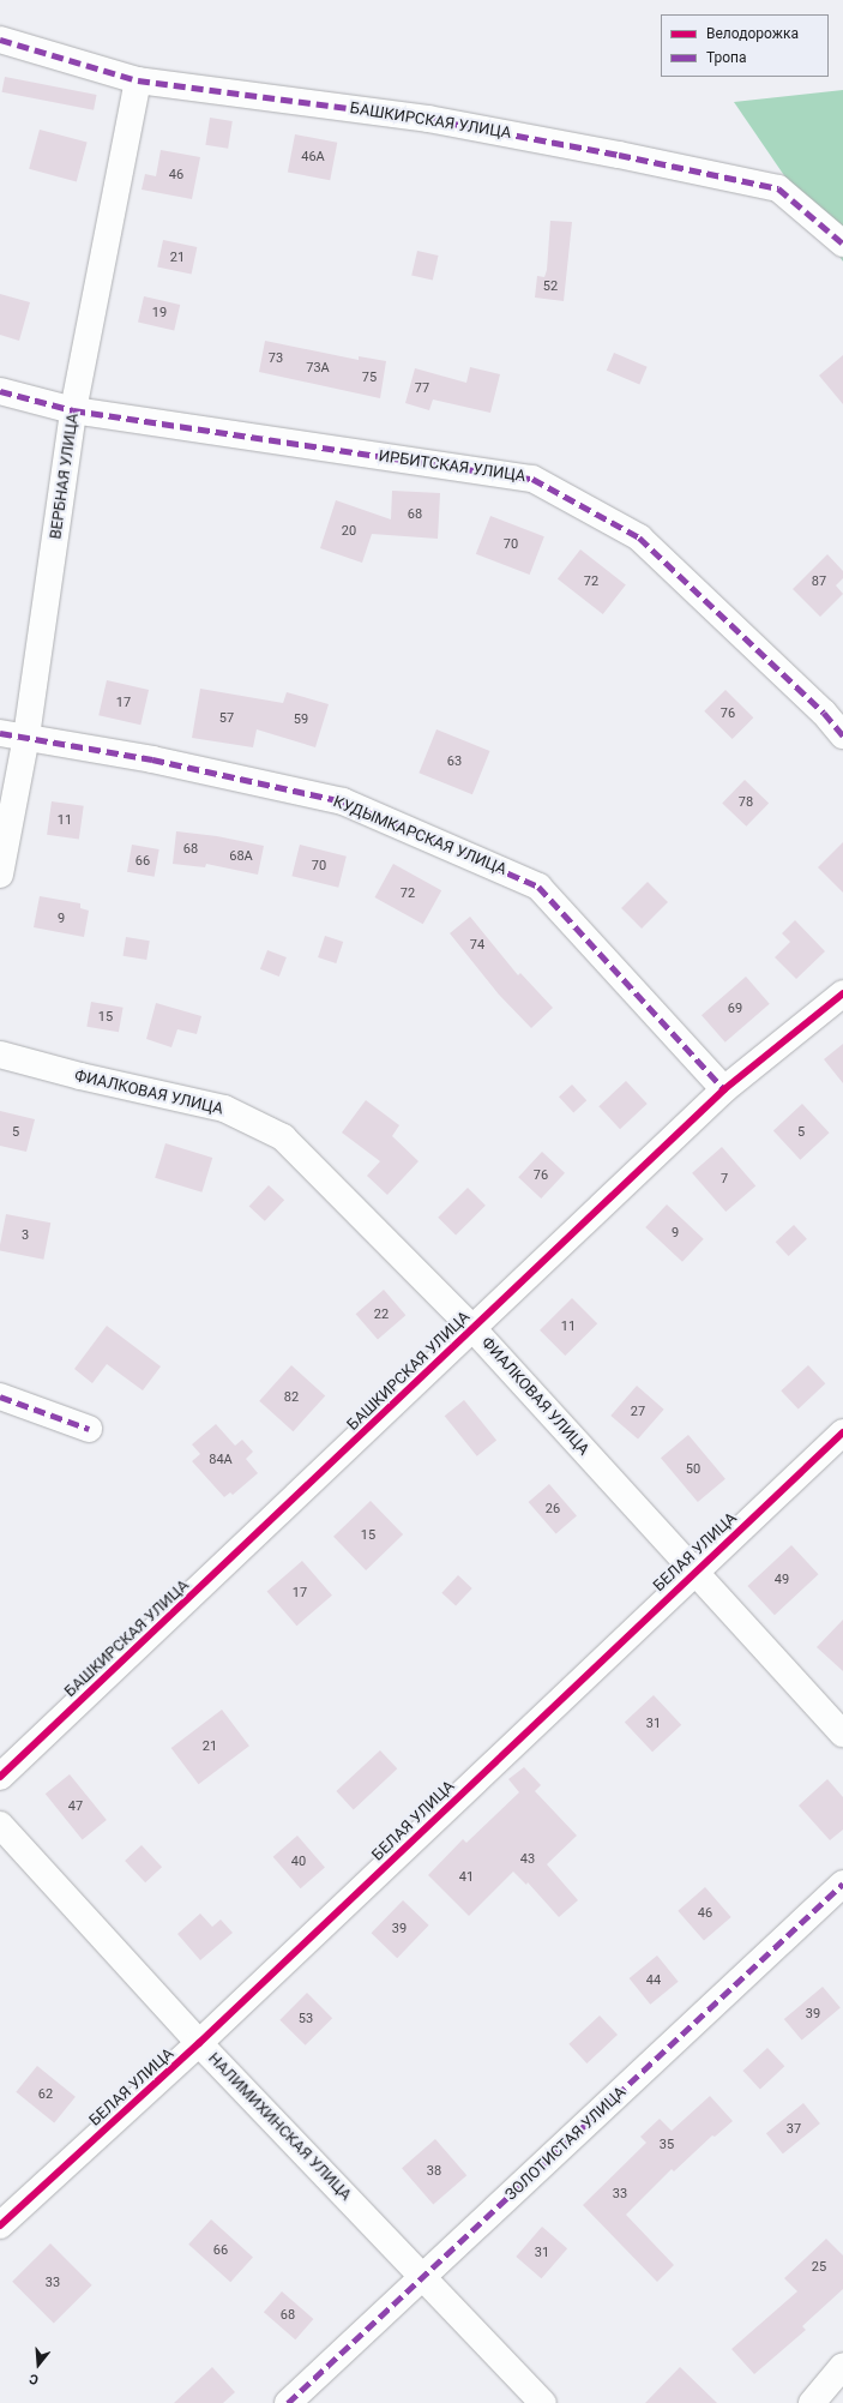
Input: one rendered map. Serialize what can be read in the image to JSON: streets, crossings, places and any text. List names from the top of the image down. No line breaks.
{"streets":{"street":["БАШКИРСКАЯ УЛИЦА","ИРБИТСКАЯ УЛИЦА","ВЕРБНАЯ УЛИЦА","КУДЫМКАРСКАЯ УЛИЦА","ФИАЛКОВАЯ УЛИЦА","БЕЛАЯ УЛИЦА","НАЛИМИХИНСКАЯ УЛИЦА","ЗОЛОТИСТАЯ УЛИЦА"]},"crossings":[["БАШКИРСКАЯ УЛИЦА","ВЕРБНАЯ УЛИЦА"],["БАШКИРСКАЯ УЛИЦА","КУДЫМКАРСКАЯ УЛИЦА"],["БАШКИРСКАЯ УЛИЦА","ФИАЛКОВАЯ УЛИЦА"],["ИРБИТСКАЯ УЛИЦА","ВЕРБНАЯ УЛИЦА"],["ВЕРБНАЯ УЛИЦА","КУДЫМКАРСКАЯ УЛИЦА"],["ФИАЛКОВАЯ УЛИЦА","БЕЛАЯ УЛИЦА"],["БЕЛАЯ УЛИЦА","НАЛИМИХИНСКАЯ УЛИЦА"],["НАЛИМИХИНСКАЯ УЛИЦА","ЗОЛОТИСТАЯ УЛИЦА"]],"house_numbers":["46А","46","21","52","19","73","73А","75","77","68","20","70","72","87","17","76","57","59","63","78","11","68","68А","66","70","72","9","74","69","15","5","5","76","7","9","3","22","11","82","27","84А","50","26","15","49","17","31","21","47","43","40","41","46","39","44","39","53","62","37","35","38","33","66","31","25","33","68"],"legend":["Велодорожка","Тропа"],"north":"bottom"}
